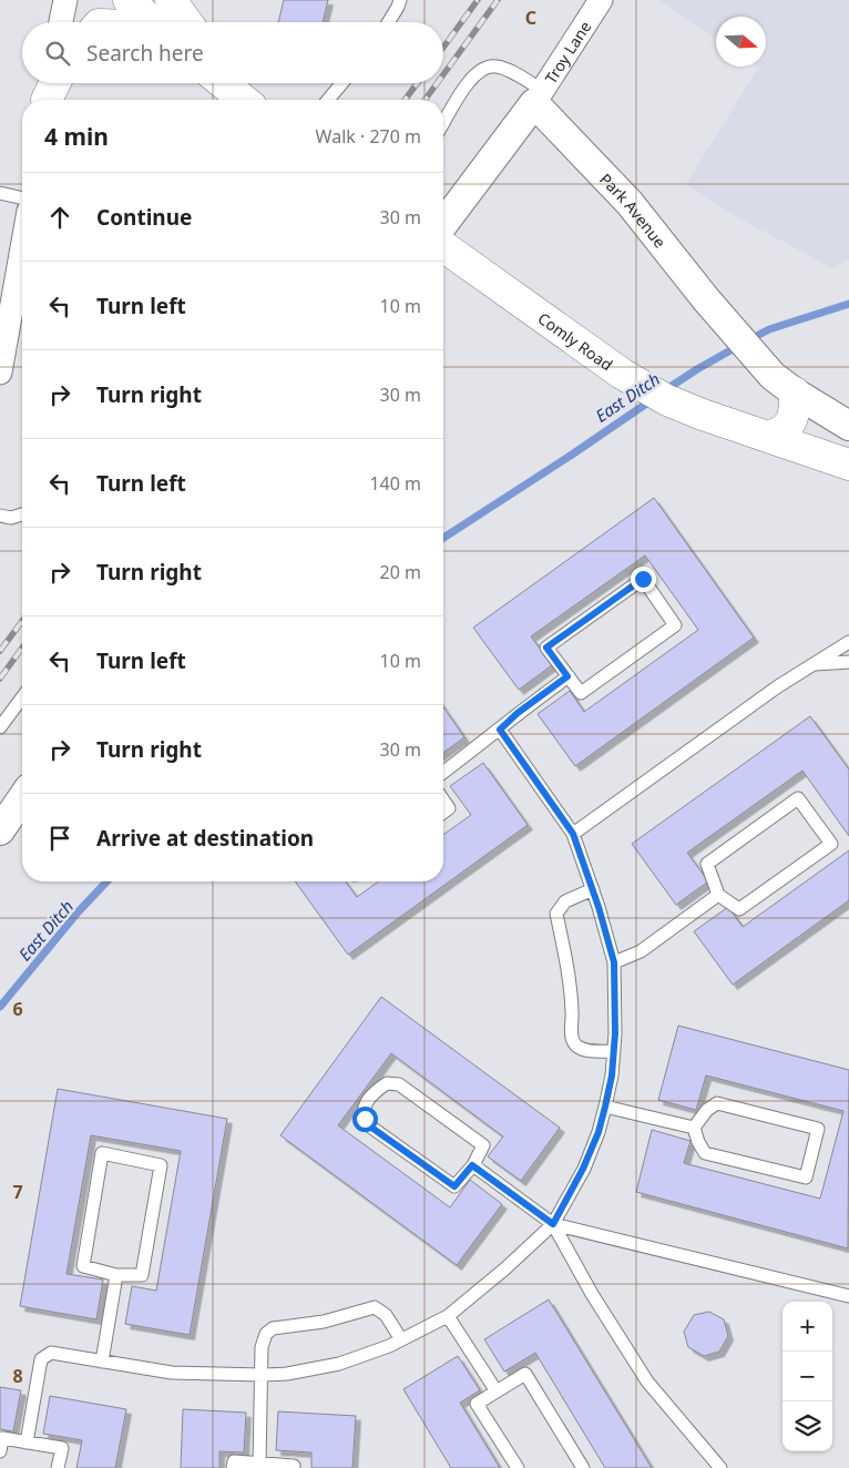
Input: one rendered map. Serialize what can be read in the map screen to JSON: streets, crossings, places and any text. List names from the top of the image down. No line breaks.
{"streets":{"main road":["Comly Road"],"street":["Troy Lane","Park Avenue"]},"crossings":[["Troy Lane","Park Avenue"]],"water":["East Ditch"],"north":"right","page":{"search":"Search here","heading":["4 min","Walk · 270 m"],"list":[["Continue","30 m"],["Turn left","10 m"],["Turn right","30 m"],["Turn left","140 m"],["Turn right","20 m"],["Turn left","10 m"],["Turn right","30 m"],"Arrive at destination"],"map_buttons":["+","−"]},"grid":{"columns":["C"],"rows":["6","7","8"]}}
